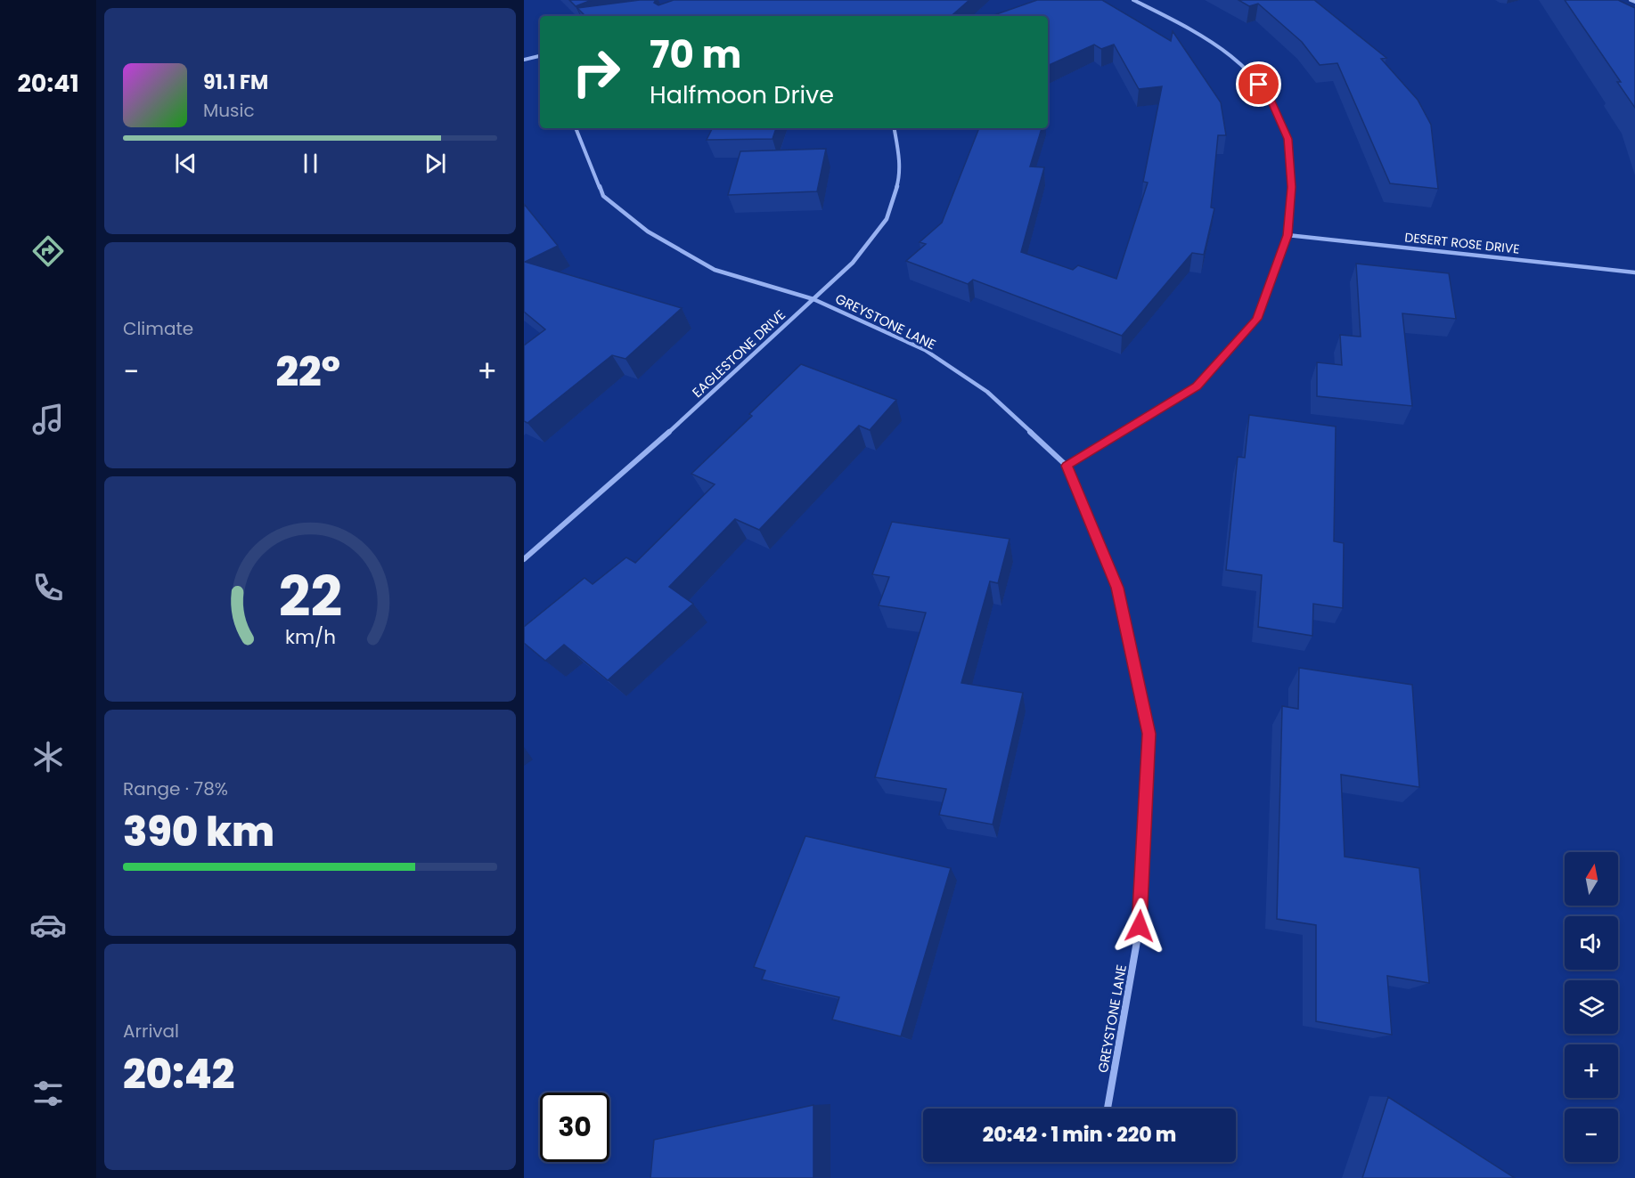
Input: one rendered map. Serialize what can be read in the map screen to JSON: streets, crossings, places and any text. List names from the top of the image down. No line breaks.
{"streets":{"street":["DESERT ROSE DRIVE","GREYSTONE LANE","EAGLESTONE DRIVE"]},"crossings":[["GREYSTONE LANE","EAGLESTONE DRIVE"]],"north":"top","page":{"tabs":"20:41","turn":["70 m","Halfmoon Drive"],"song":["91.1 FM","Music"],"tile":["Climate",["Range · 78%","390 km"],["Arrival","20:42"]],"heat":["−","22°","+"],"map_buttons":["+","−"],"limit":"30","trip":"20:42 · 1 min · 220 m","gauge":["22","km/h"]}}
